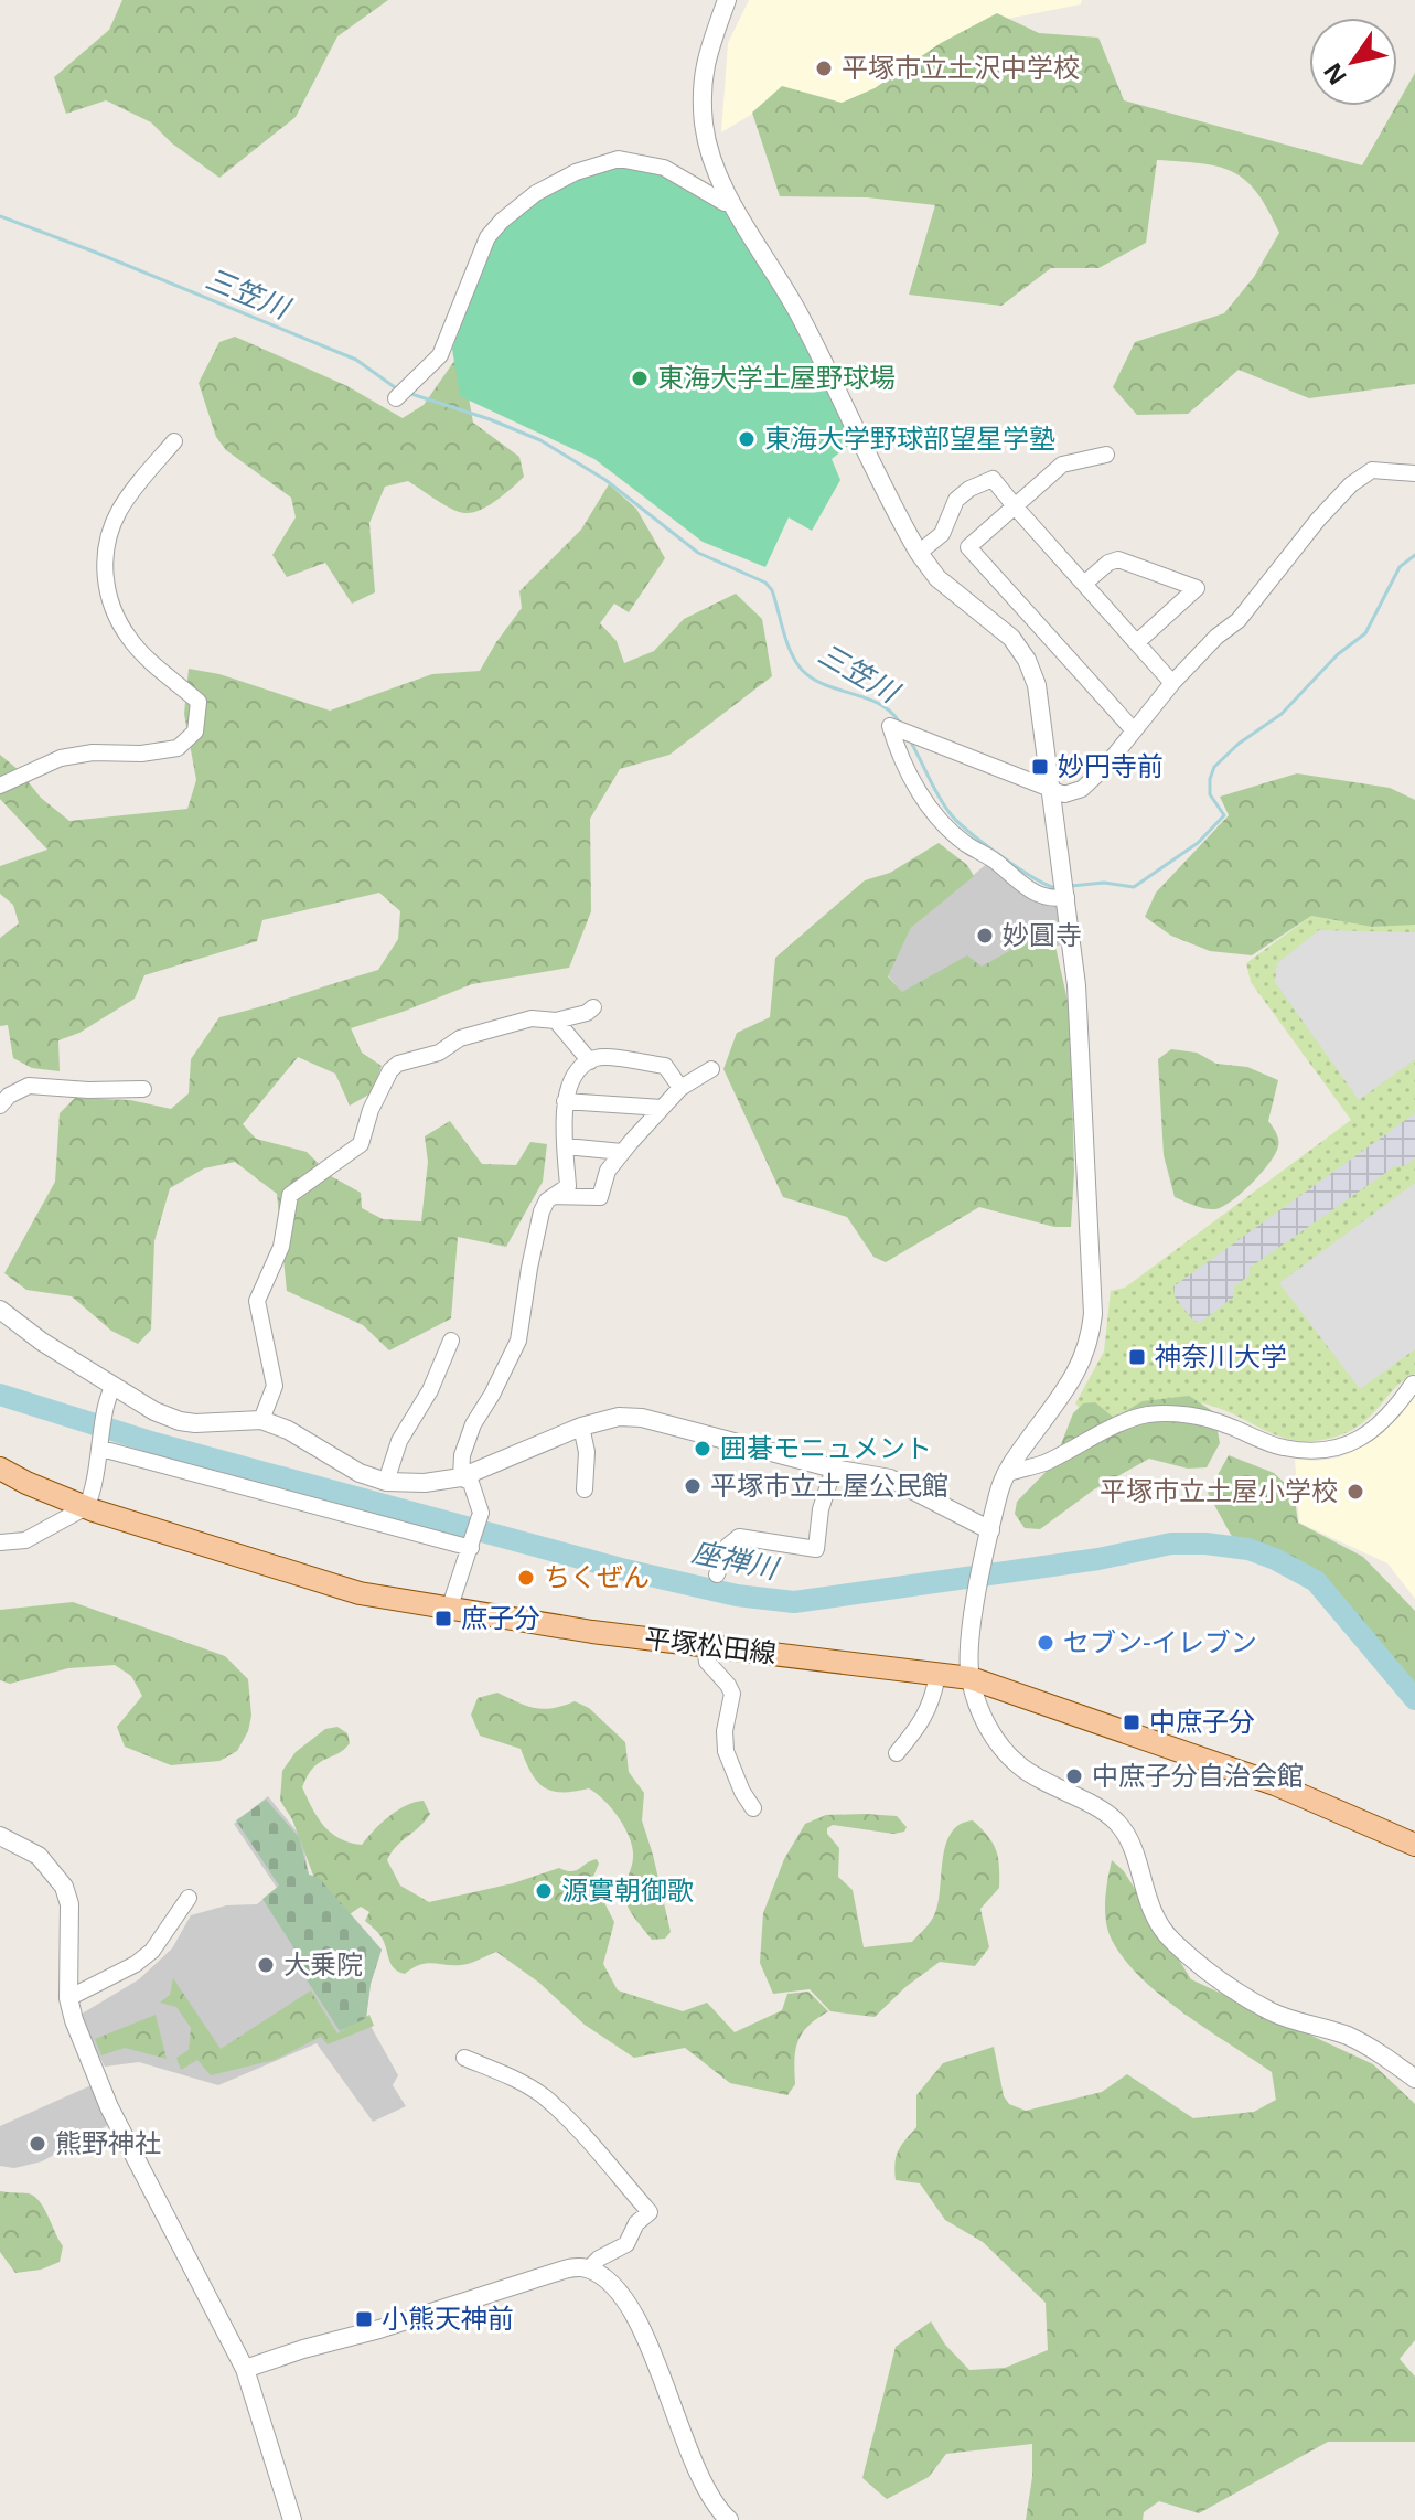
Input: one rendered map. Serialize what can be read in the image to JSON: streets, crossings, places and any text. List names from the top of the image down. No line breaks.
{"streets":{"main road":["平塚松田線"]},"water":["三笠川","座禅川"],"places":{"other":["平塚市立土沢中学校","東海大学土屋野球場","東海大学野球部望星学塾","妙圓寺","囲碁モニュメント","平塚市立土屋公民館","平塚市立土屋小学校","ちくぜん","セブン-イレブン","中庶子分自治会館","源實朝御歌","大乗院","熊野神社"],"transit":["妙円寺前","神奈川大学","庶子分","中庶子分","小熊天神前"]},"north":"bottom left"}
